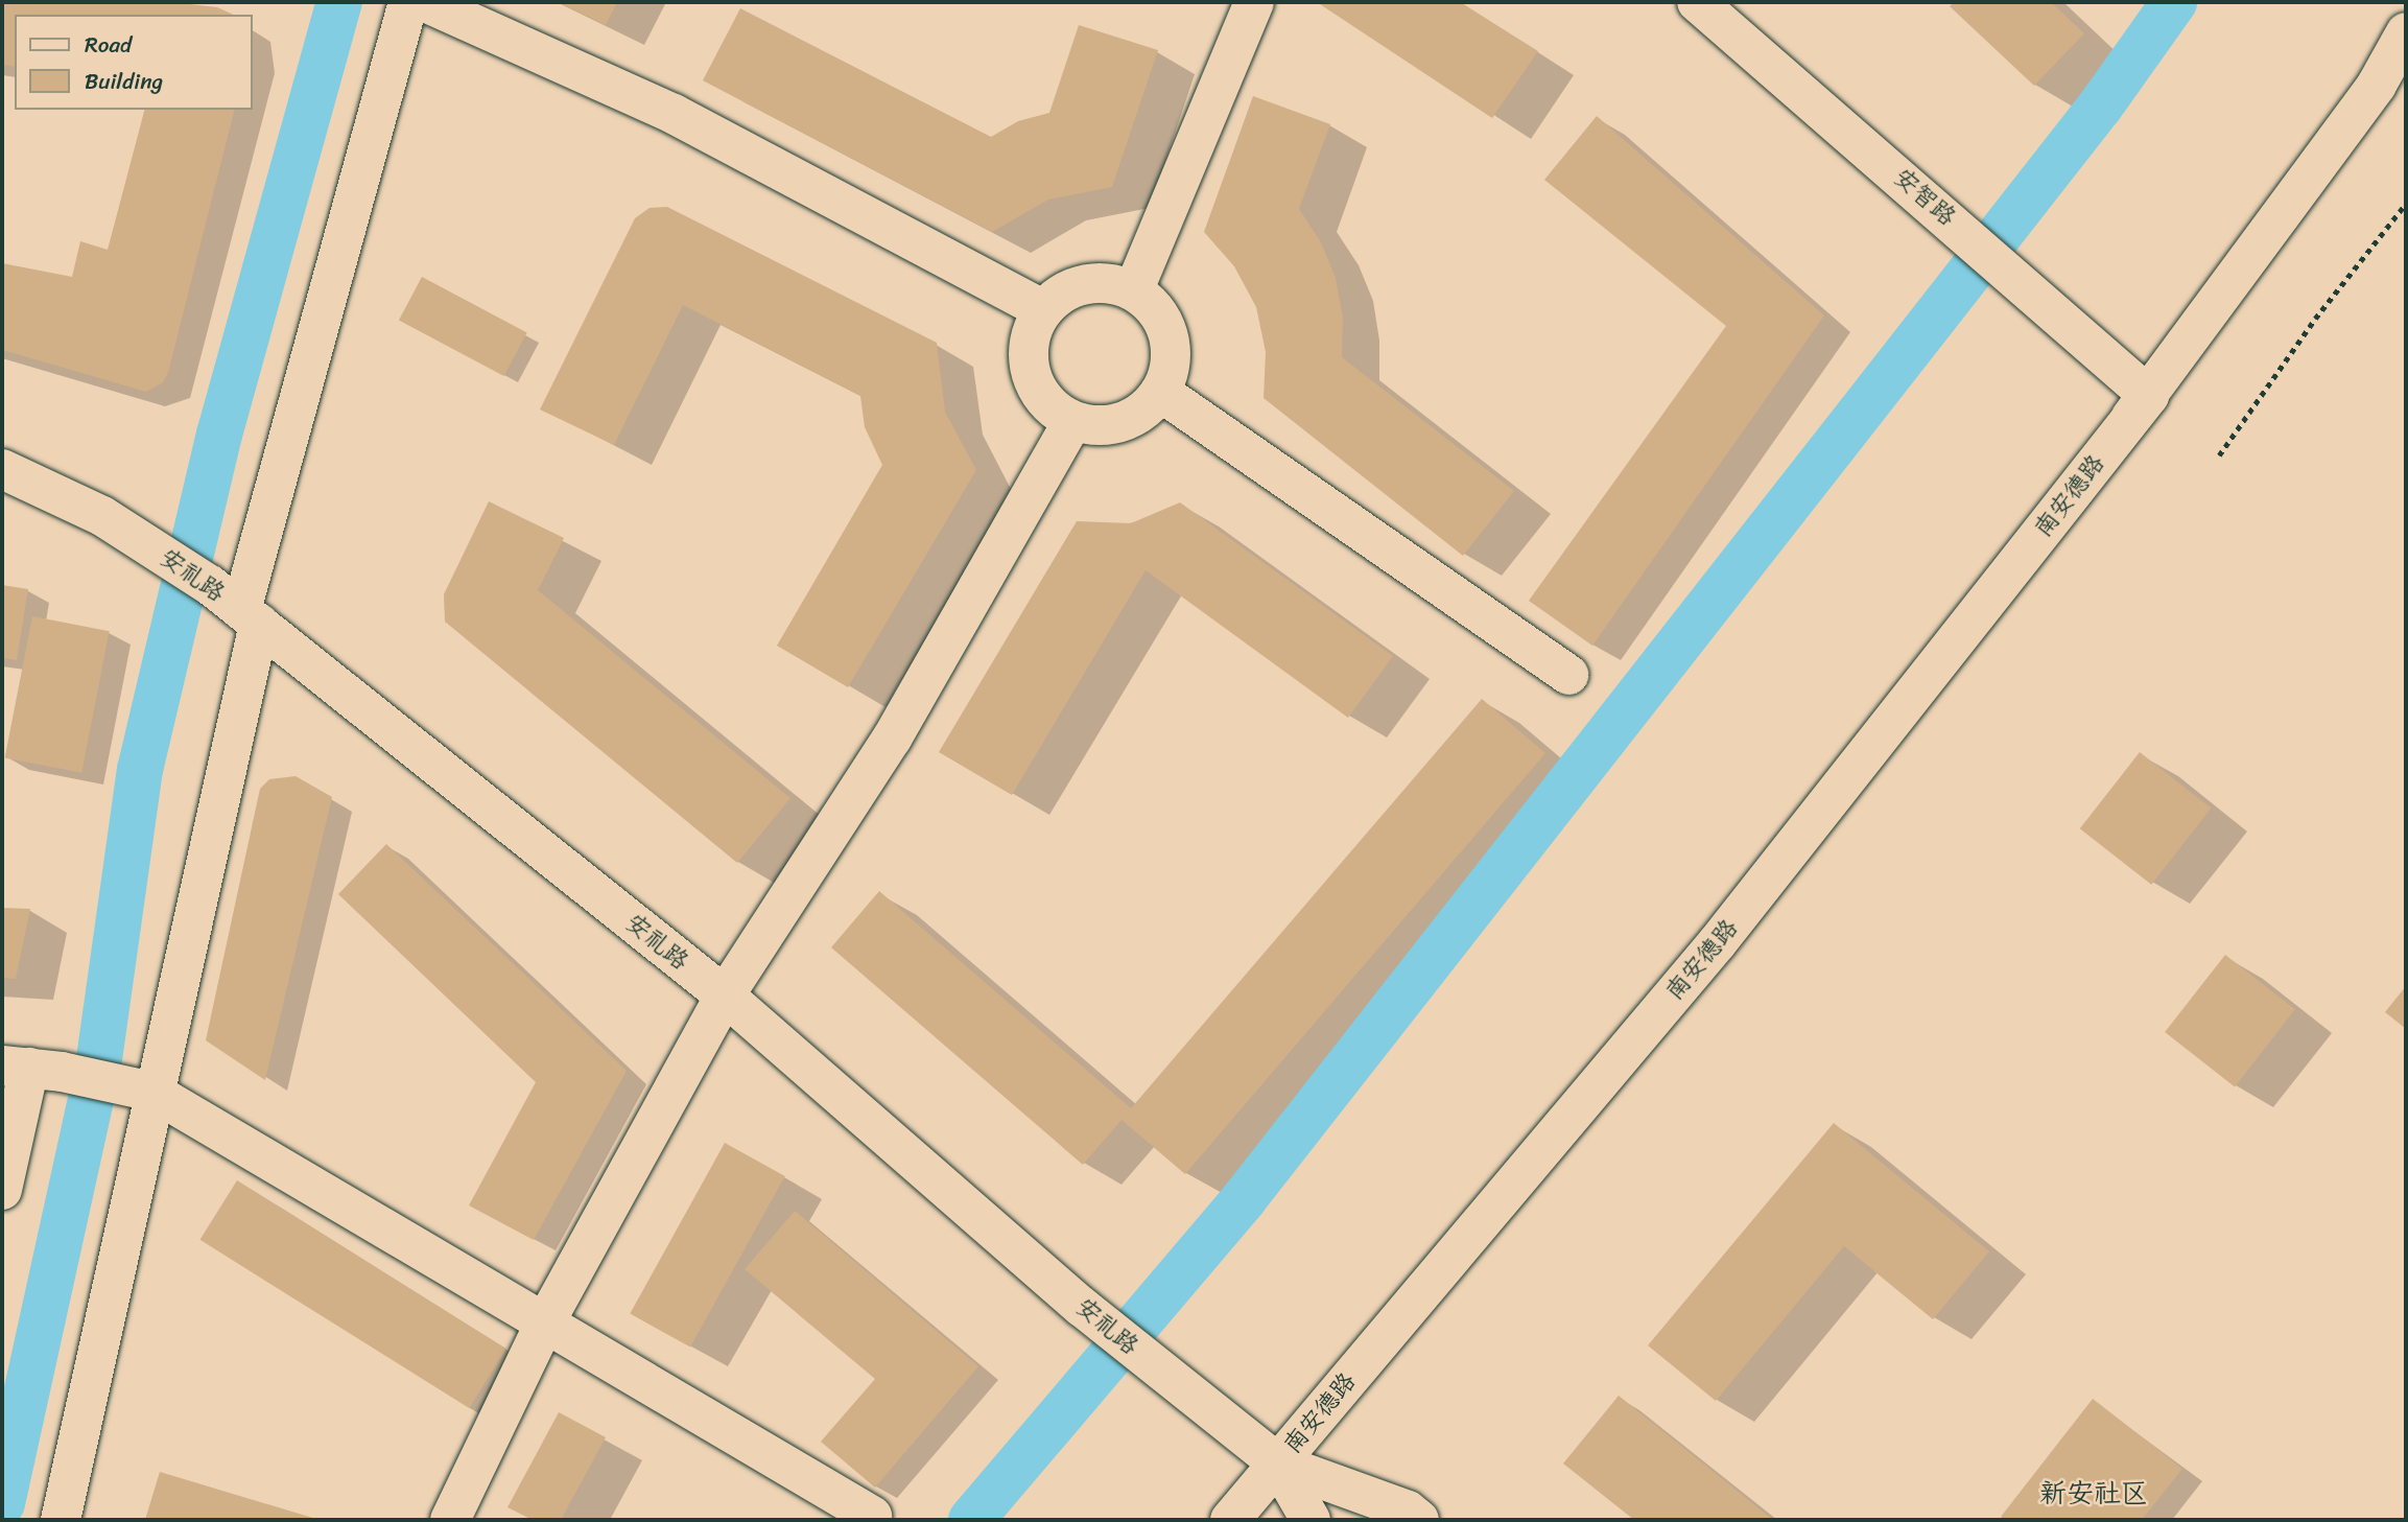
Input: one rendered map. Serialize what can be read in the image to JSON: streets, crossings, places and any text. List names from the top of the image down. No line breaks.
{"streets":{"street":["安智路","南安德路","安礼路"]},"crossings":[["安智路","南安德路"],["南安德路","安礼路"]],"districts":["新安社区"],"legend":["Road","Building"]}
